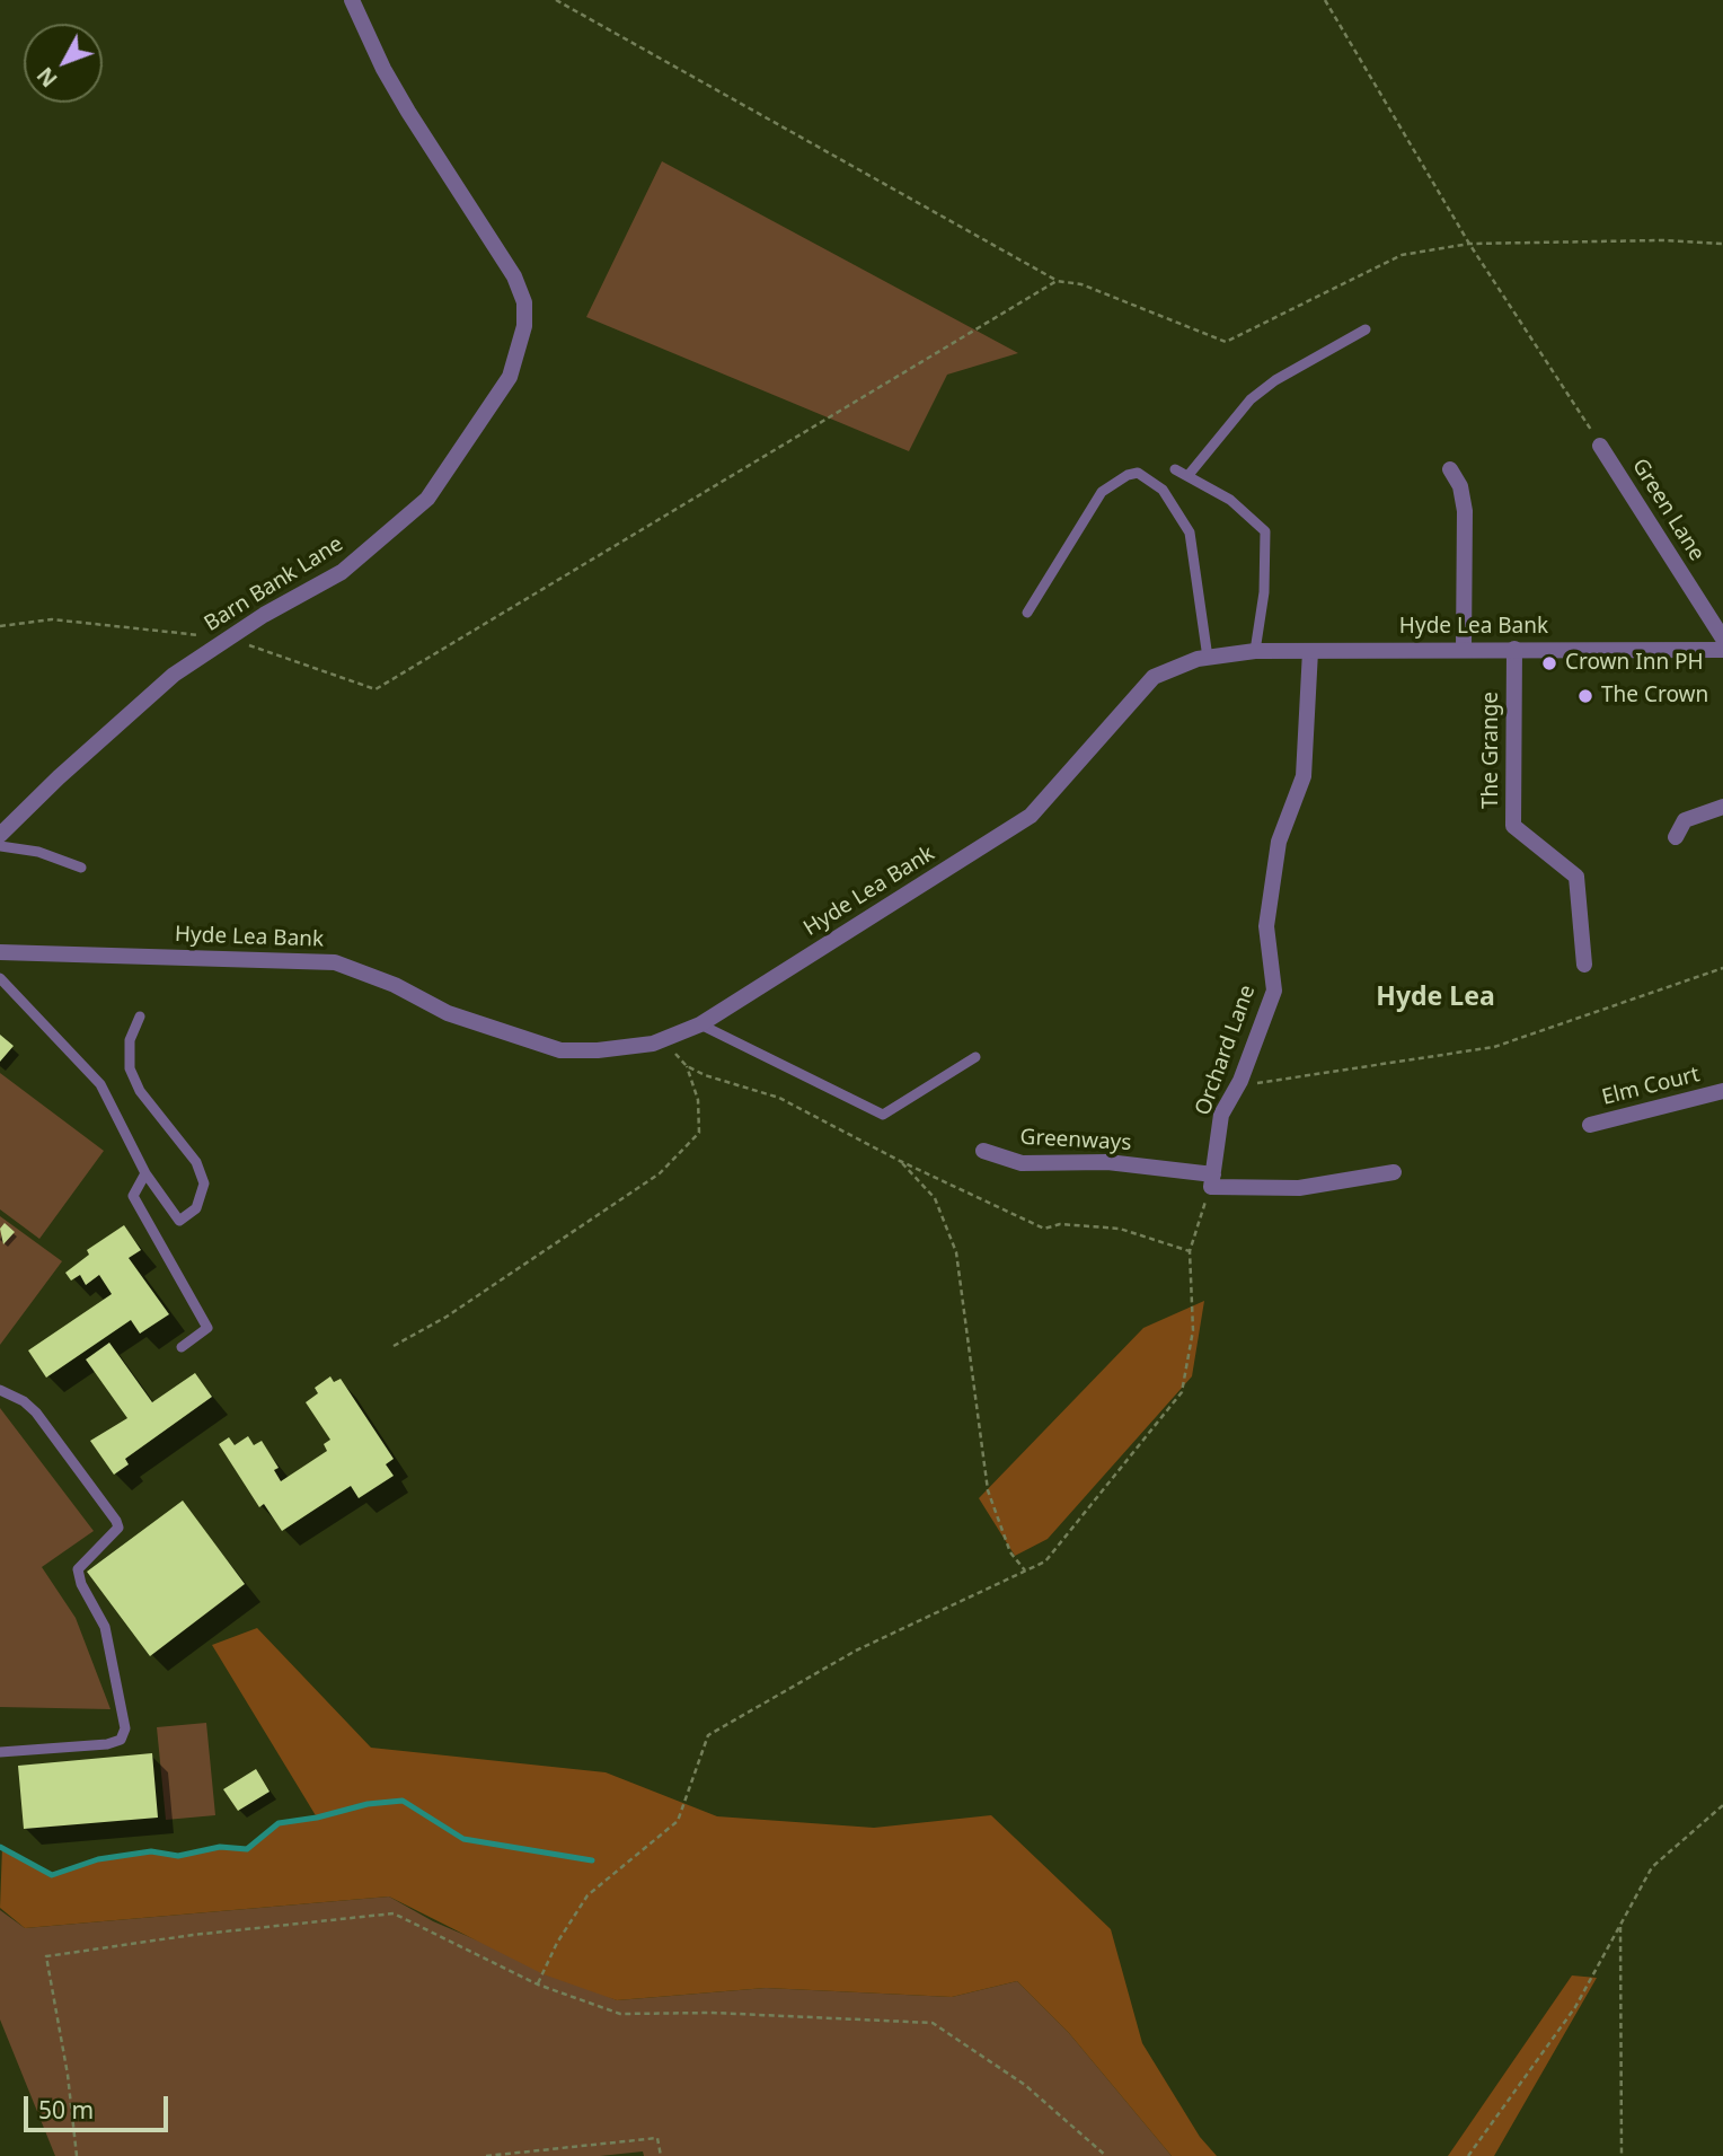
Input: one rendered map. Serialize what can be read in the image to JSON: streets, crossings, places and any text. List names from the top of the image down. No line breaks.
{"streets":{"street":["Green Lane","Barn Bank Lane","Hyde Lea Bank","The Grange","Orchard Lane","Elm Court","Greenways"]},"crossings":[["Hyde Lea Bank","The Grange"],["Hyde Lea Bank","Orchard Lane"],["Orchard Lane","Greenways"]],"districts":["Hyde Lea"],"places":["Crown Inn PH","The Crown"],"scale_bar":"50 m","north":"bottom left"}
